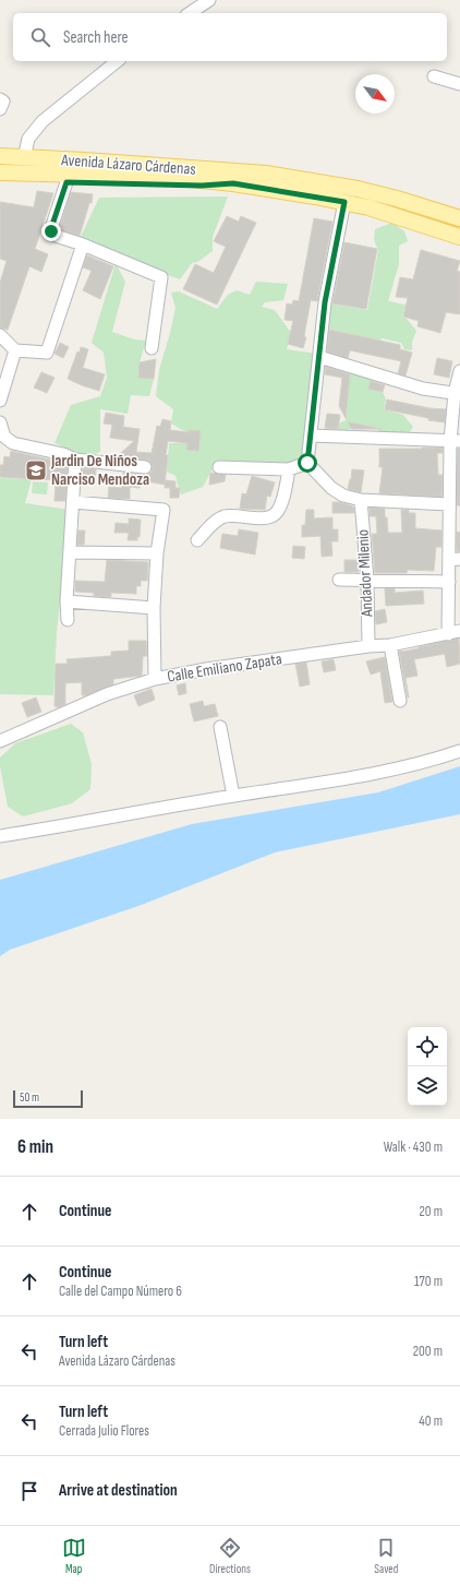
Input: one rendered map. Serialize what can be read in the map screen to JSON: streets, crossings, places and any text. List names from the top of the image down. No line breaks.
{"streets":{"main road":["Avenida Lázaro Cárdenas"],"street":["Andador Milenio","Calle Emiliano Zapata"]},"crossings":[["Andador Milenio","Calle Emiliano Zapata"]],"places":{"school or university":["Jardin De Niños Narciso Mendoza"]},"scale_bar":"50 m","north":"bottom right","page":{"search":"Search here","scale":"50 m","heading":["6 min","Walk · 430 m"],"list":[["Continue","20 m"],["Continue","Calle del Campo Número 6","170 m"],["Turn left","Avenida Lázaro Cárdenas","200 m"],["Turn left","Cerrada Julio Flores","40 m"],"Arrive at destination"],"nav":["Map","Directions","Saved"]}}
